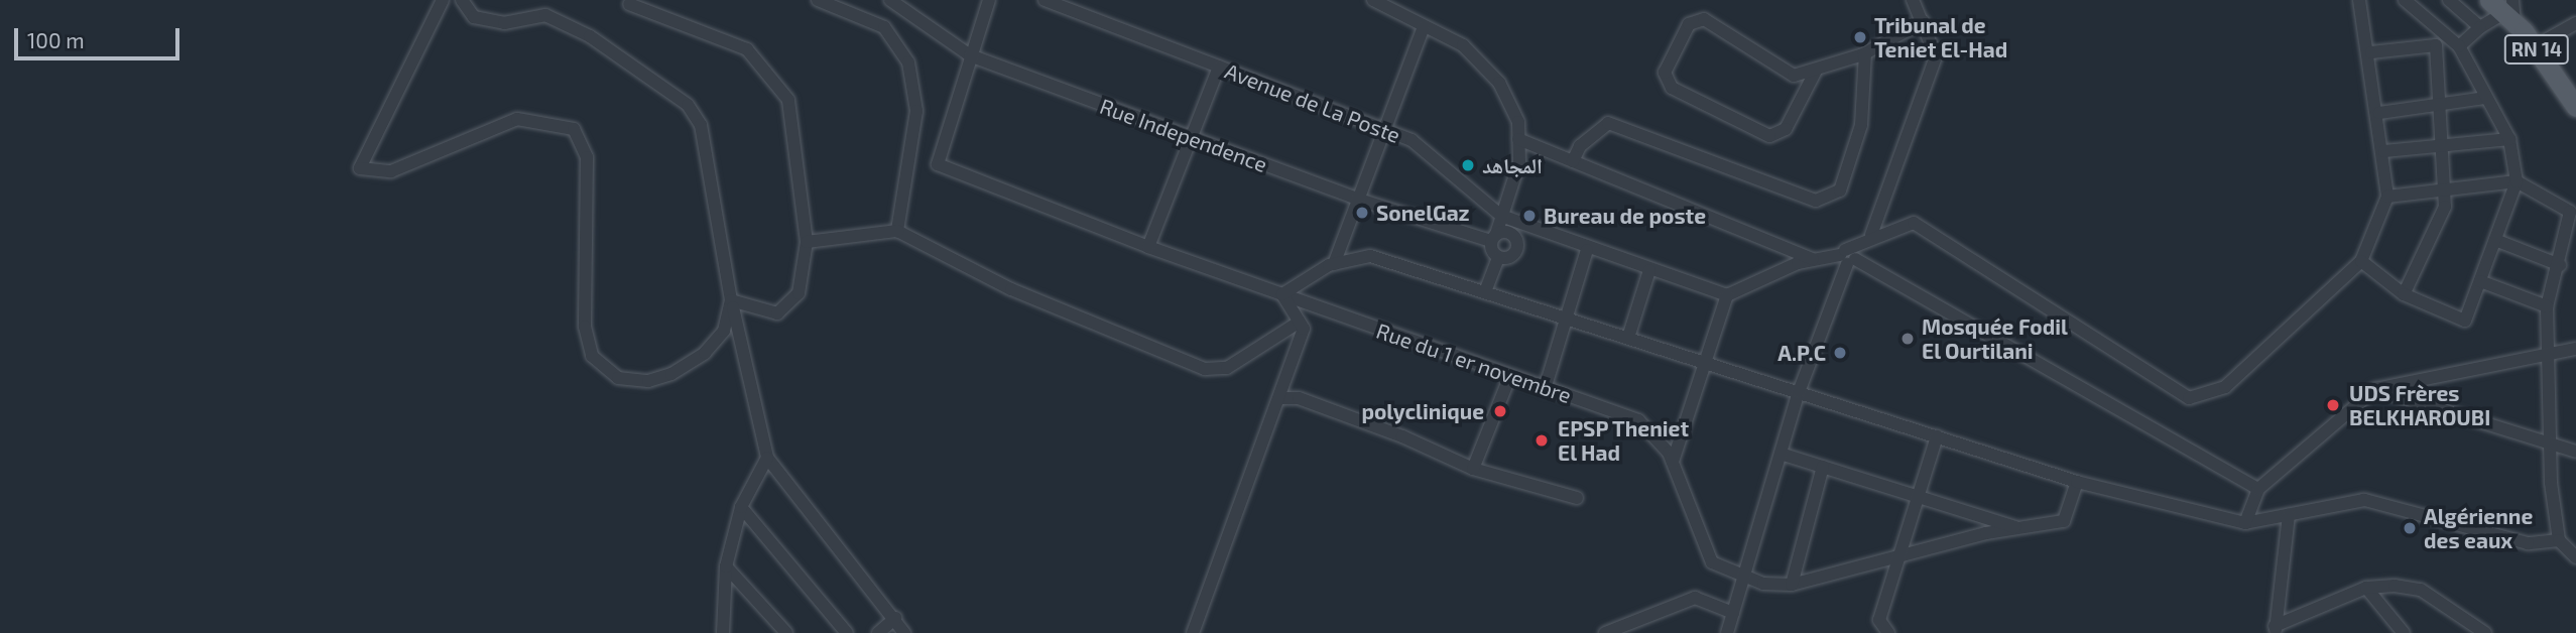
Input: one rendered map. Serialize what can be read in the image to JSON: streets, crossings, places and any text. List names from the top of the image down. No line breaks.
{"streets":{"main road":["RN 14"],"street":["Avenue de La Poste","Rue Independence","Rue du 1 er novembre"]},"crossings":[["Rue Independence","Rue du 1 er novembre"]],"places":["Tribunal de Teniet El-Had","المجاهد","SonelGaz","Bureau de poste","Mosquée Fodil El Ourtilani","A.P.C","UDS Frères BELKHAROUBI","polyclinique","EPSP Theniet El Had","Algérienne des eaux"],"scale_bar":"100 m"}
